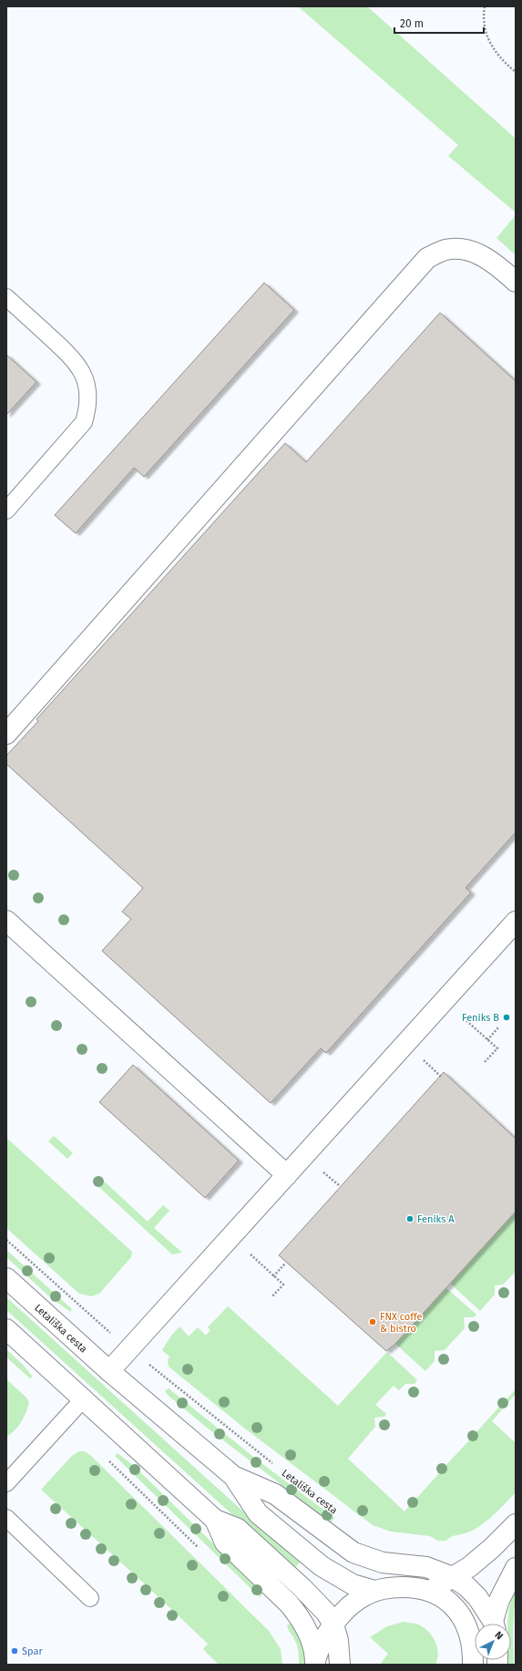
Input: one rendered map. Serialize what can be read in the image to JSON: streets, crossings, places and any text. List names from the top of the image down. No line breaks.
{"streets":{"street":["Letališka cesta"]},"places":["Feniks B","Feniks A","FNX coffe & bistro","Spar"],"scale_bar":"20 m","north":"top right"}
